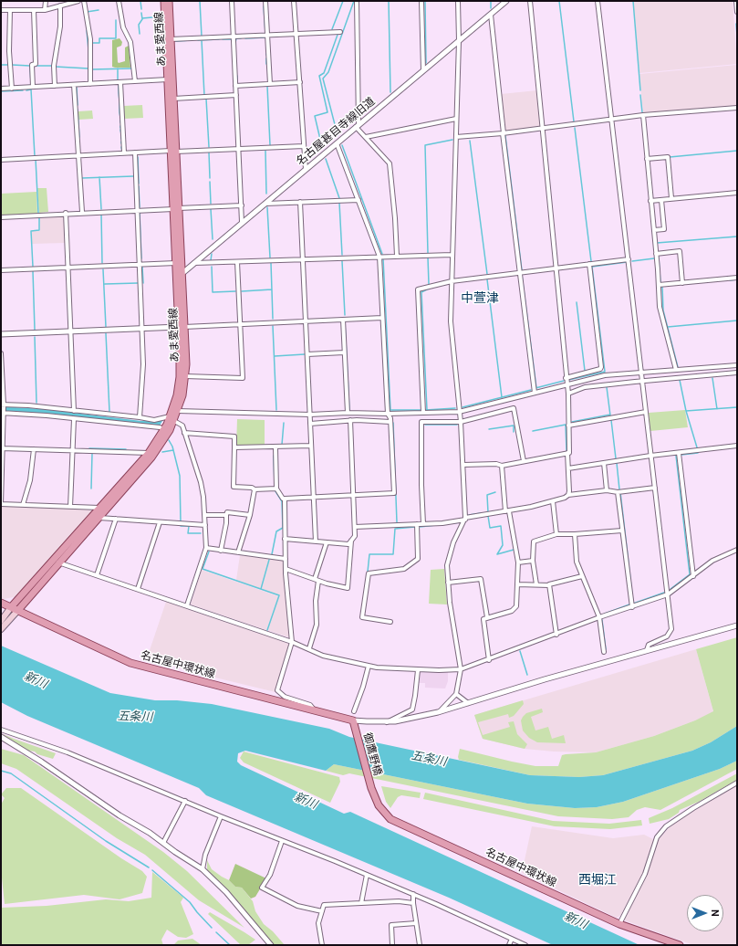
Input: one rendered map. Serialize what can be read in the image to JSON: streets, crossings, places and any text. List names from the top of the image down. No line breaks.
{"streets":{"main road":["あま愛西線","名古屋中環状線","御鷹野橋"],"street":["名古屋甚目寺線旧道"]},"crossings":[["あま愛西線","名古屋甚目寺線旧道"],["あま愛西線","名古屋中環状線"],["名古屋中環状線","御鷹野橋"]],"districts":["中萱津","西堀江"],"water":["新川","五条川"],"north":"right"}
